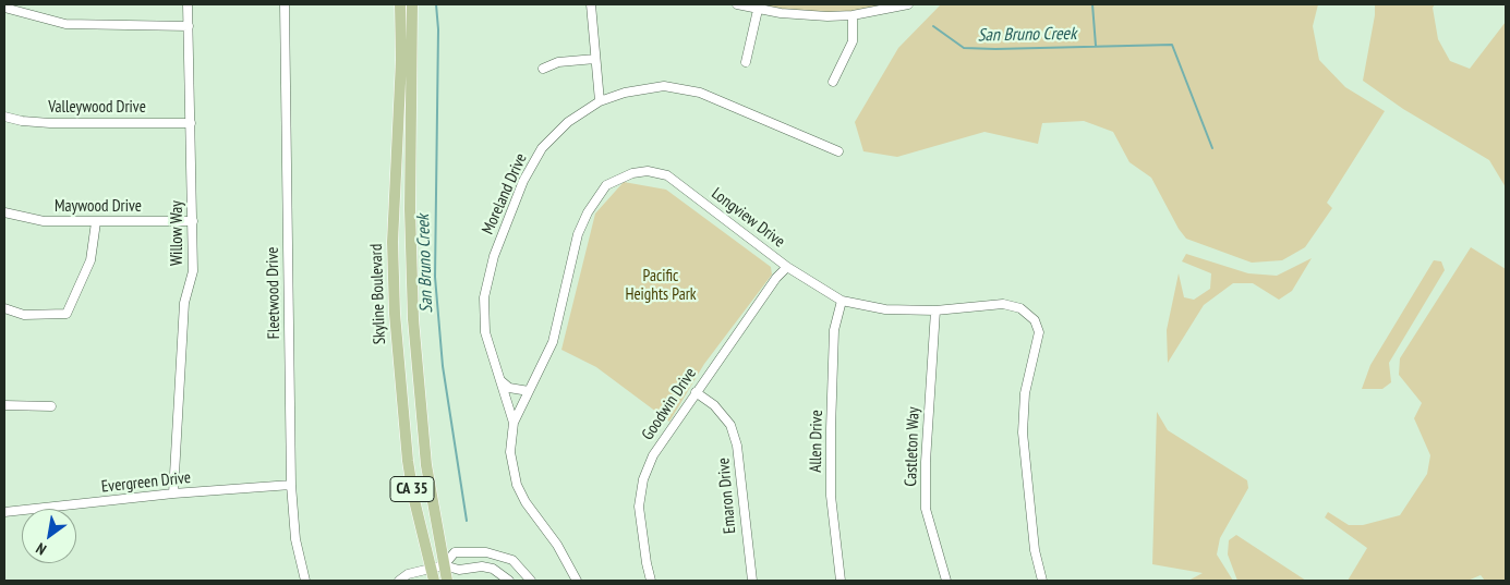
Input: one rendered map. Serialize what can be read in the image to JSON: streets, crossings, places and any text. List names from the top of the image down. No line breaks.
{"streets":{"main road":["Skyline Boulevard","CA 35"],"street":["Valleywood Drive","Moreland Drive","Maywood Drive","Longview Drive","Willow Way","Fleetwood Drive","Goodwin Drive","Allen Drive","Castleton Way","Evergreen Drive","Emaron Drive"]},"crossings":[["Valleywood Drive","Willow Way"],["Moreland Drive","Longview Drive"],["Maywood Drive","Willow Way"],["Longview Drive","Goodwin Drive"],["Longview Drive","Allen Drive"],["Longview Drive","Castleton Way"],["Willow Way","Evergreen Drive"],["Fleetwood Drive","Evergreen Drive"],["Goodwin Drive","Emaron Drive"]],"water":["San Bruno Creek"],"parks":["Pacific Heights Park"],"north":"bottom left"}
